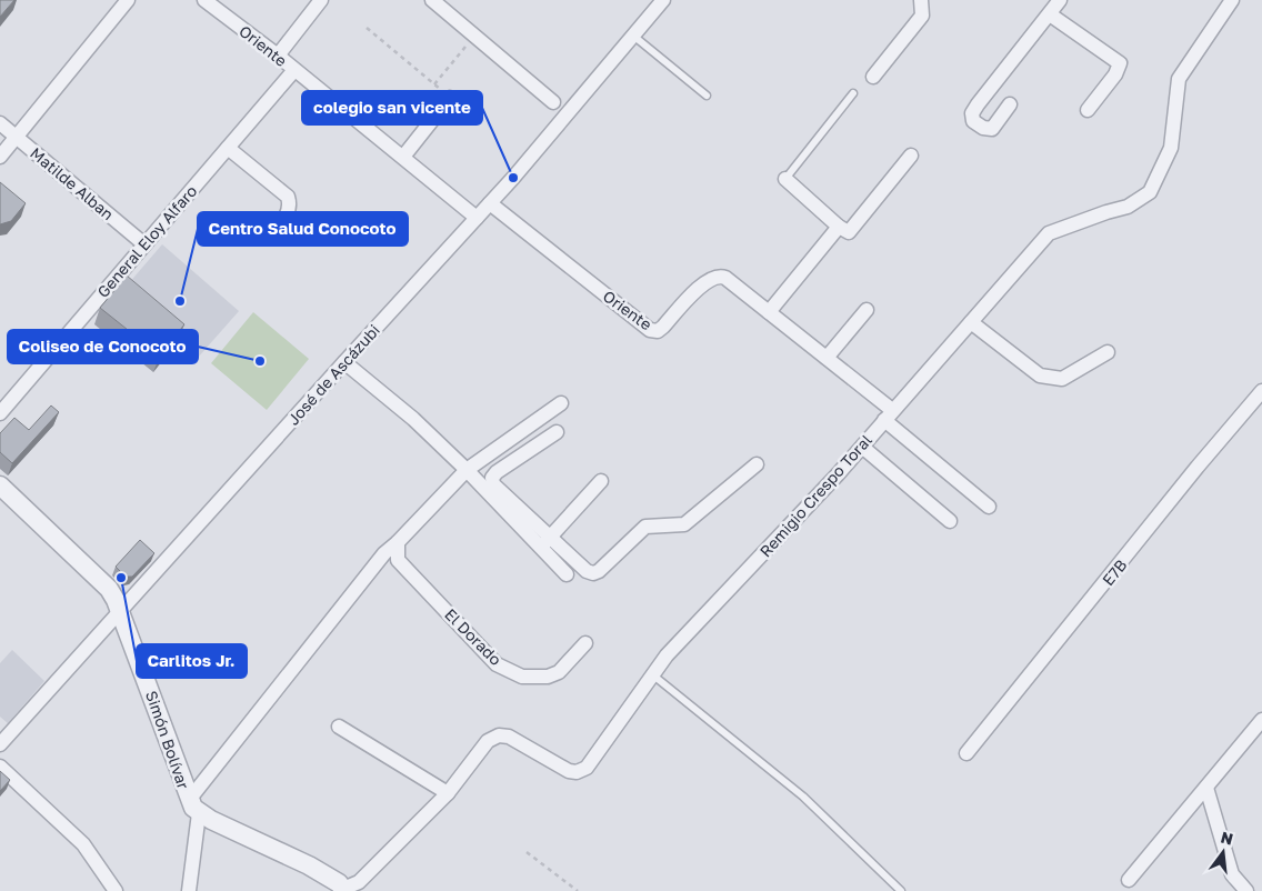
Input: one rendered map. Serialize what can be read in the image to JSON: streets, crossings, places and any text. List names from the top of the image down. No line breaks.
{"streets":{"street":["Oriente","Matilde Alban","General Eloy Alfaro","José de Ascázubi","Remigio Crespo Toral","E7B","El Dorado","Simón Bolívar"]},"crossings":[["Oriente","General Eloy Alfaro"],["Oriente","José de Ascázubi"],["Oriente","Remigio Crespo Toral"],["Matilde Alban","General Eloy Alfaro"],["José de Ascázubi","Simón Bolívar"]],"places":["colegio san vicente","Centro Salud Conocoto","Coliseo de Conocoto","Carlitos Jr."],"north":"top"}
